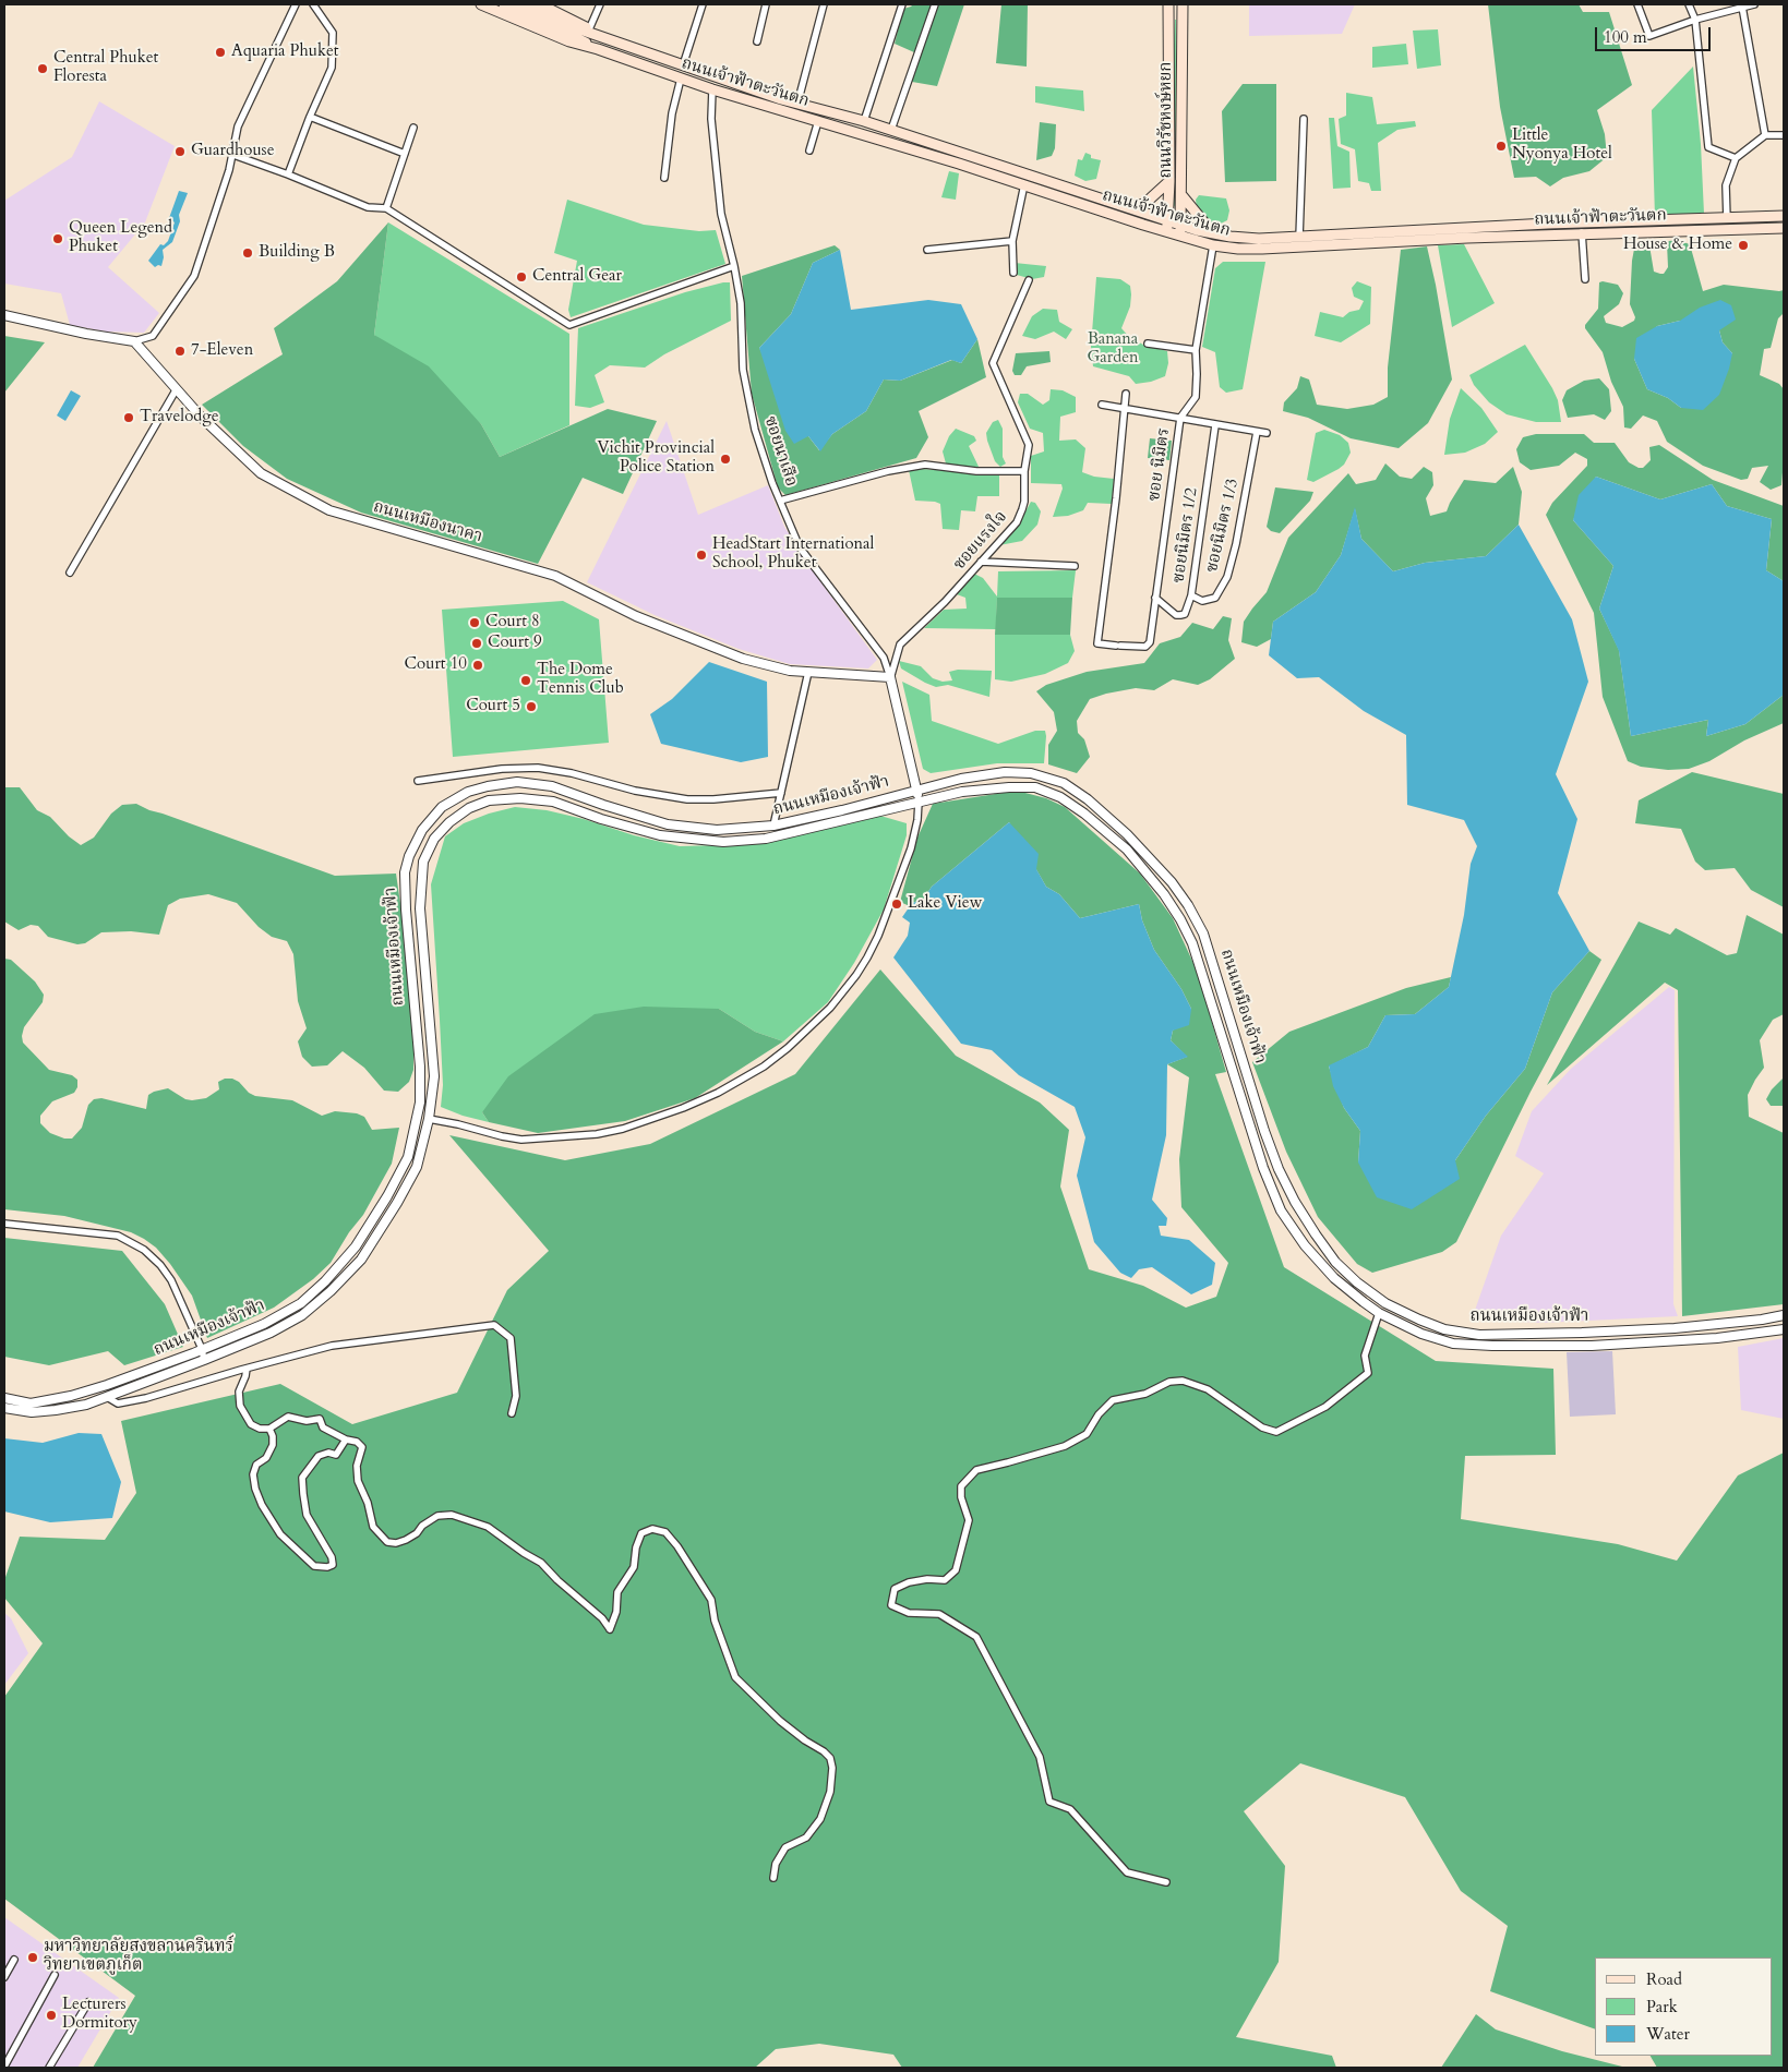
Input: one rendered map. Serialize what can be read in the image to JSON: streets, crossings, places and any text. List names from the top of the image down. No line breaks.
{"streets":{"main road":["ถนนเจ้าฟ้าตะวันตก","ถนนวิรัชหงษ์หยก"],"street":["ซอยนาเสือ","ซอย นิมิตร","ถนนเหมืองนาคา","ซอยนิมิตร 1/3","ซอยนิมิตร 1/2","ซอยแรงใจ","ถนนเหมืองเจ้าฟ้า"]},"crossings":[["ถนนเจ้าฟ้าตะวันตก","ถนนวิรัชหงษ์หยก"],["ถนนเจ้าฟ้าตะวันตก","ซอยนาเสือ"],["ถนนเจ้าฟ้าตะวันตก","ซอย นิมิตร"],["ซอยนาเสือ","ถนนเหมืองนาคา"],["ซอยนาเสือ","ซอยแรงใจ"],["ซอยนาเสือ","ถนนเหมืองเจ้าฟ้า"],["ซอย นิมิตร","ซอยนิมิตร 1/2"],["ถนนเหมืองนาคา","ซอยแรงใจ"],["ซอยนิมิตร 1/3","ซอยนิมิตร 1/2"]],"parks":["Banana Garden"],"places":["Aquaria Phuket","Central Phuket Floresta","Little Nyonya Hotel","Guardhouse","Queen Legend Phuket","House & Home","Building B","Central Gear","7-Eleven","Travelodge","Vichit Provincial Police Station","HeadStart International School, Phuket","Court 8","Court 9","Court 10","The Dome Tennis Club","Court 5","Lake View","มหาวิทยาลัยสงขลานครินทร์ วิทยาเขตภูเก็ต","Lecturers Dormitory"],"legend":["Road","Park","Water"],"scale_bar":"100 m"}
